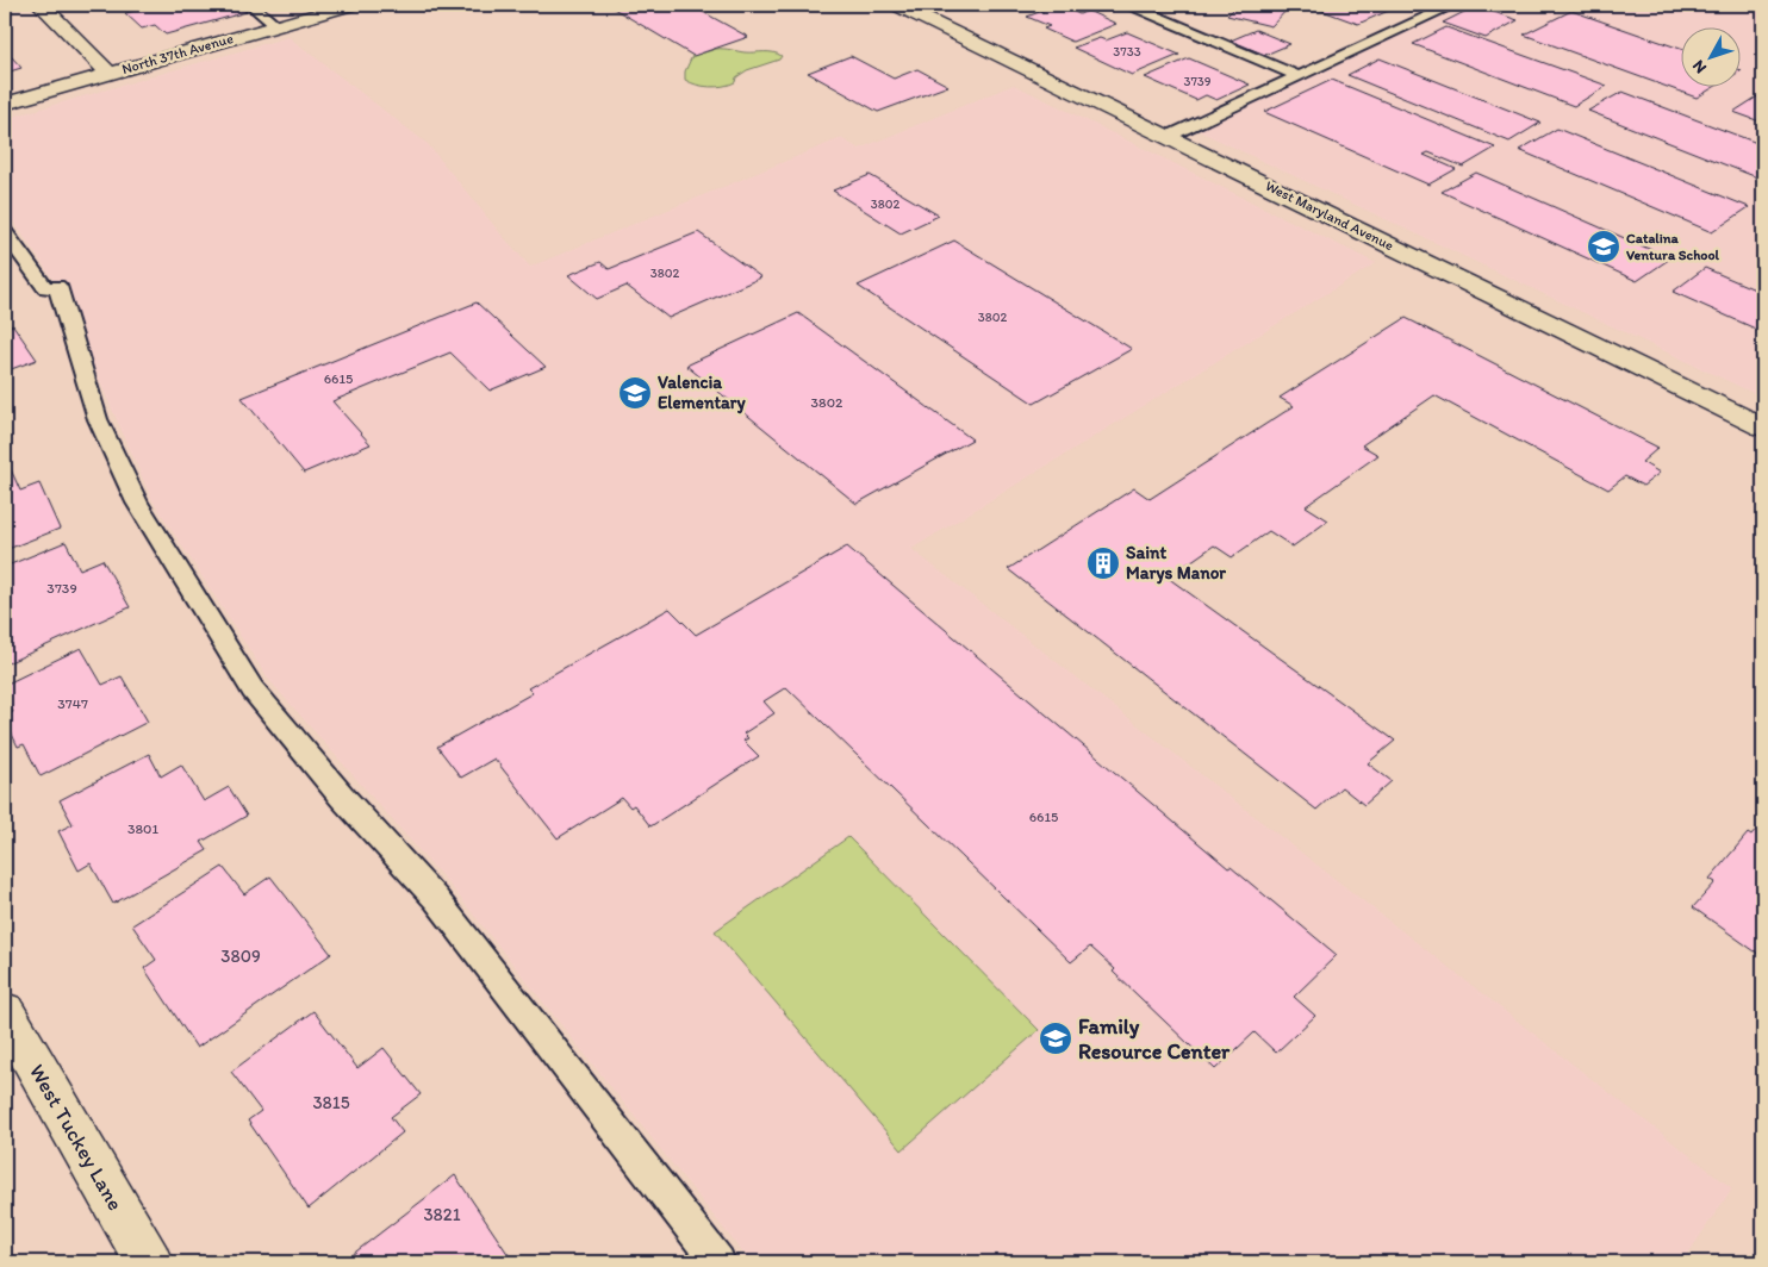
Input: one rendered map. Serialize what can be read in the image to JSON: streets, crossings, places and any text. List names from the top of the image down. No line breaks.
{"streets":{"street":["North 37th Avenue","West Maryland Avenue","West Tuckey Lane"]},"places":{"school or university":["Catalina Ventura School","Valencia Elementary","Family Resource Center"],"building":["Saint Marys Manor"]},"house_numbers":["3733","3739","3802","3802","3802","6615","3802","3739","3747","6615","3801","3809","3815","3821"],"north":"bottom left"}
